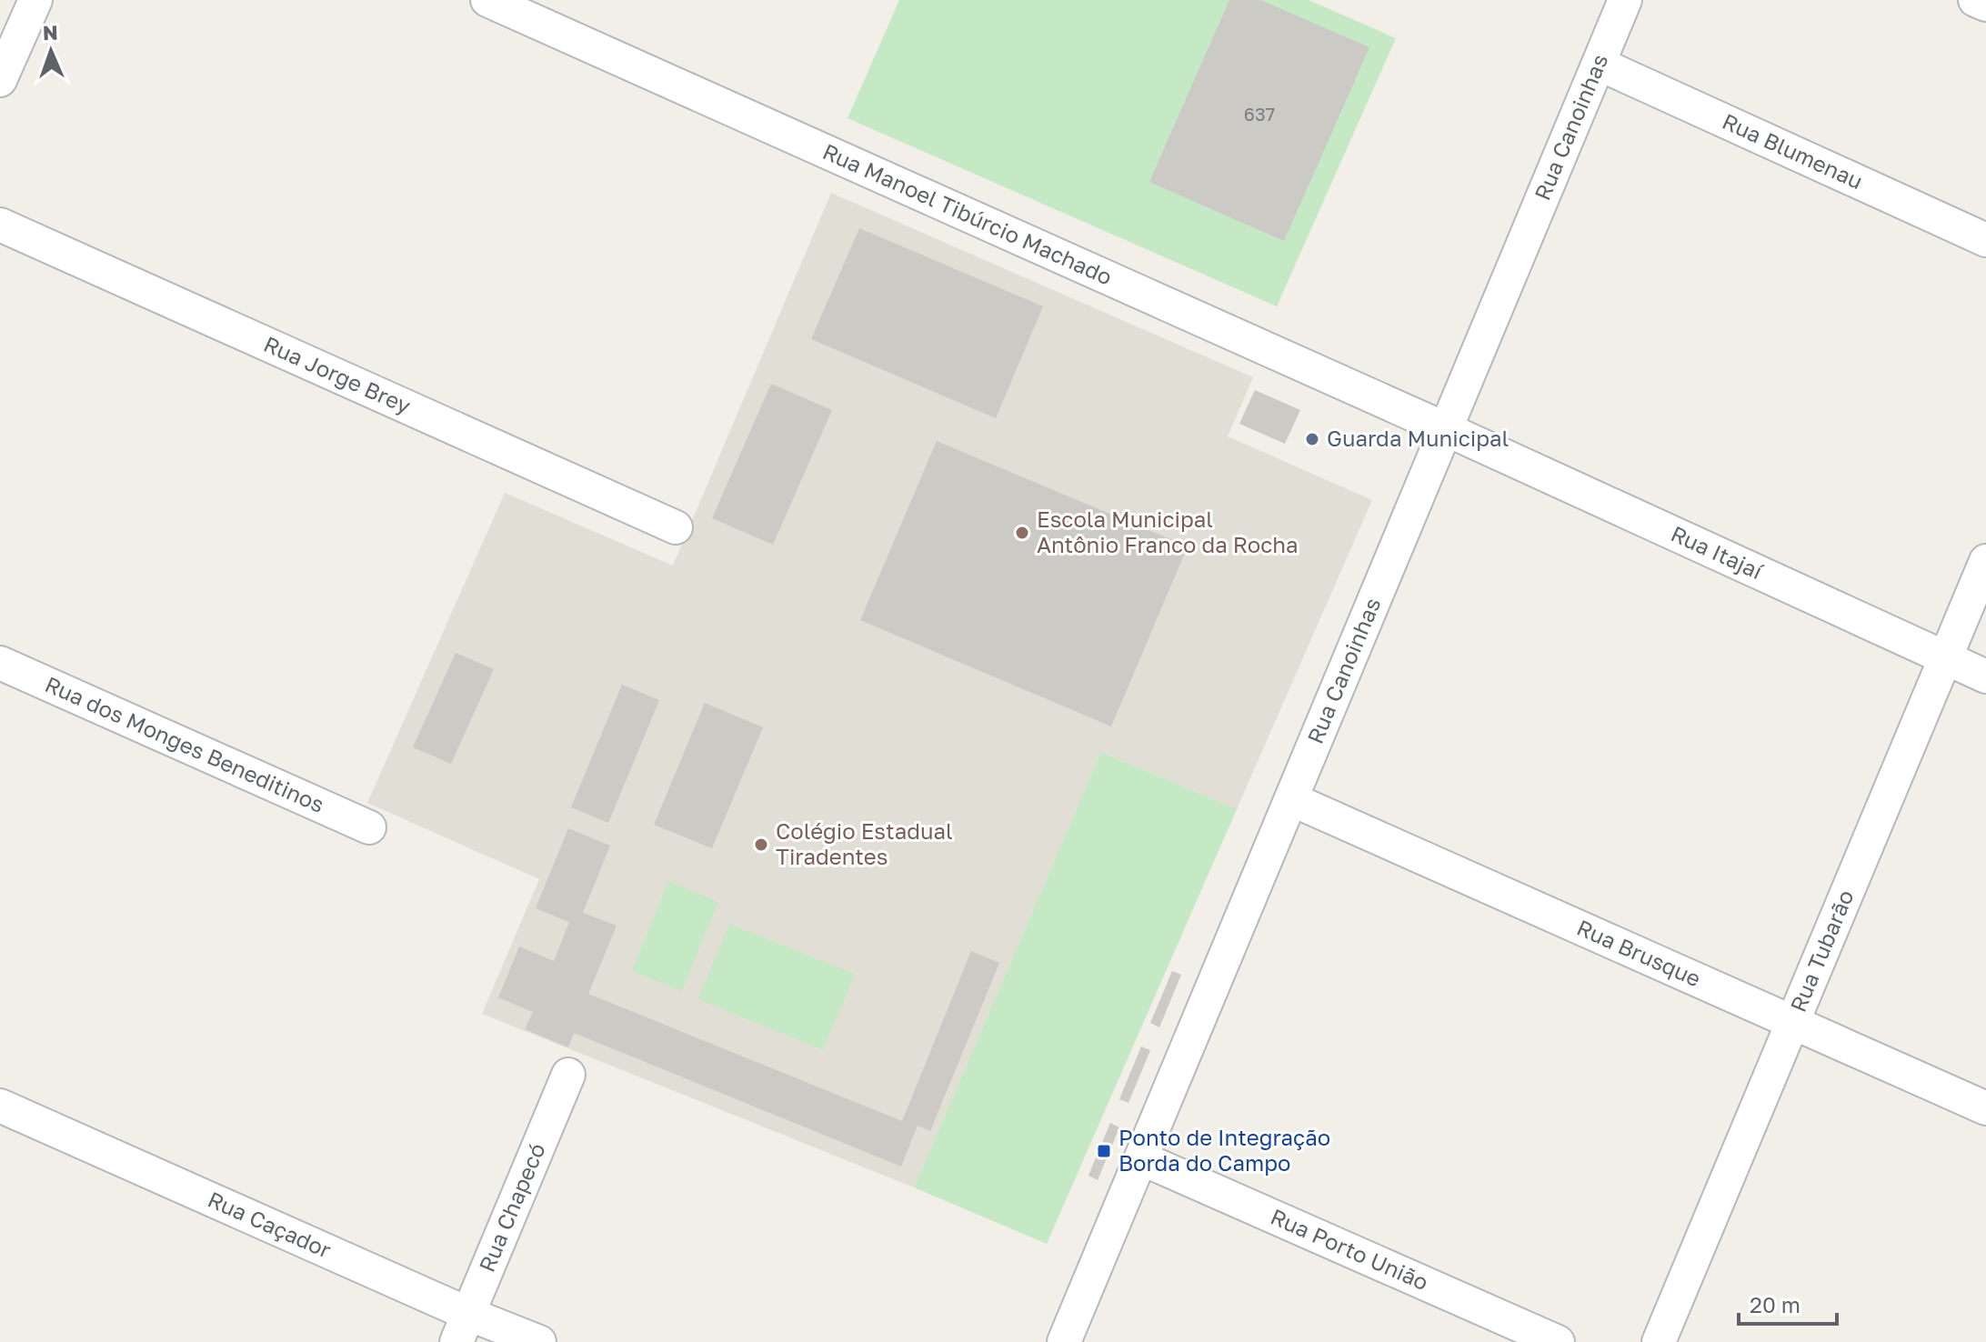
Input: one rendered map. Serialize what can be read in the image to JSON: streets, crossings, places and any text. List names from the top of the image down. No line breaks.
{"streets":{"street":["Rua Canoinhas","Rua Blumenau","Rua Manoel Tibúrcio Machado","Rua Jorge Brey","Rua Itajaí","Rua dos Monges Beneditinos","Rua Tubarão","Rua Brusque","Rua Chapecó","Rua Caçador","Rua Porto União"]},"crossings":[["Rua Canoinhas","Rua Blumenau"],["Rua Canoinhas","Rua Manoel Tibúrcio Machado"],["Rua Canoinhas","Rua Itajaí"],["Rua Canoinhas","Rua Brusque"],["Rua Canoinhas","Rua Porto União"],["Rua Manoel Tibúrcio Machado","Rua Itajaí"],["Rua Itajaí","Rua Tubarão"],["Rua Tubarão","Rua Brusque"],["Rua Chapecó","Rua Caçador"]],"places":{"other":["Guarda Municipal","Escola Municipal Antônio Franco da Rocha","Colégio Estadual Tiradentes"],"transit":["Ponto de Integração Borda do Campo"]},"house_numbers":["637"],"scale_bar":"20 m","north":"top"}
